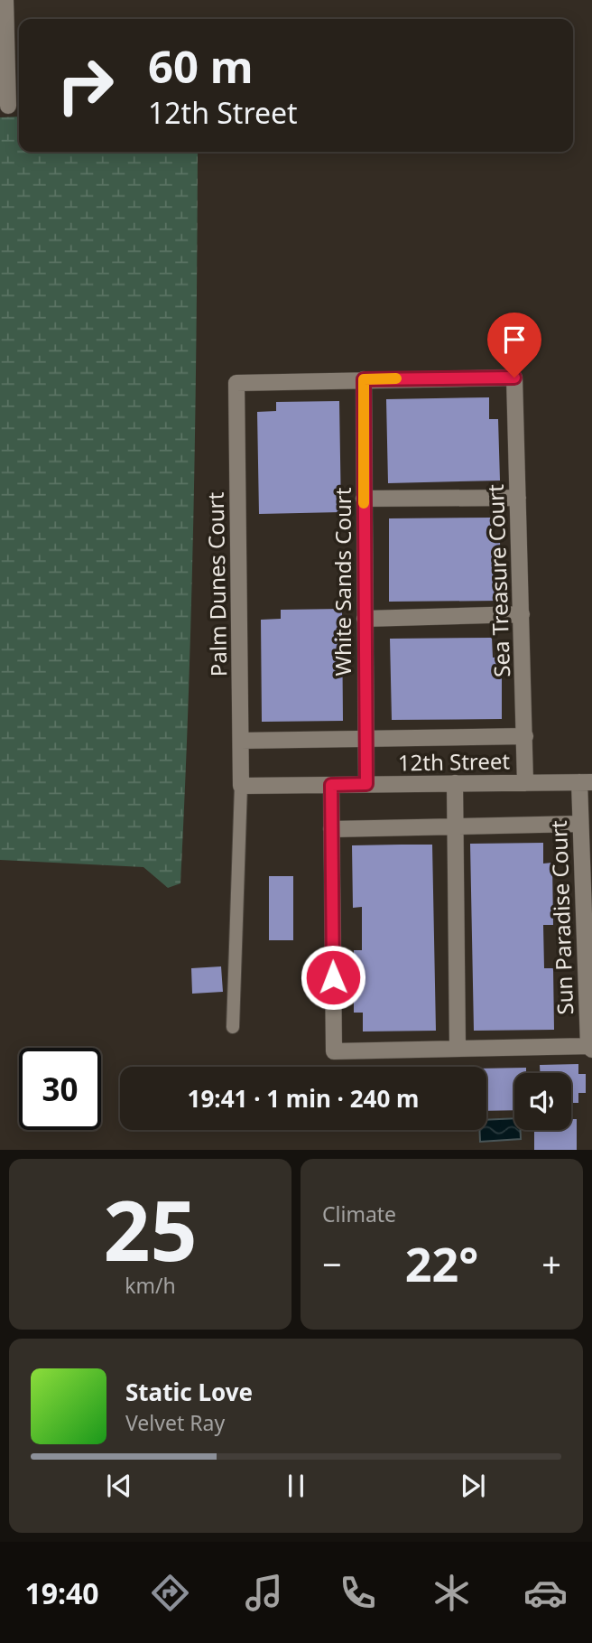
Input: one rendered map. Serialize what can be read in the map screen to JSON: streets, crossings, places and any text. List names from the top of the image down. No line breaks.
{"streets":{"street":["Sea Treasure Court","White Sands Court","Palm Dunes Court","12th Street","Sun Paradise Court"]},"crossings":[["Sea Treasure Court","White Sands Court"],["Sea Treasure Court","Palm Dunes Court"],["Sea Treasure Court","12th Street"],["White Sands Court","Palm Dunes Court"],["White Sands Court","12th Street"],["Palm Dunes Court","12th Street"],["12th Street","Sun Paradise Court"]],"page":{"turn":["60 m","12th Street"],"limit":"30","trip":"19:41 · 1 min · 240 m","tile":[["25","km/h"],"Climate"],"heat":["−","22°","+"],"song":["Static Love","Velvet Ray"],"tabs":"19:40"}}
